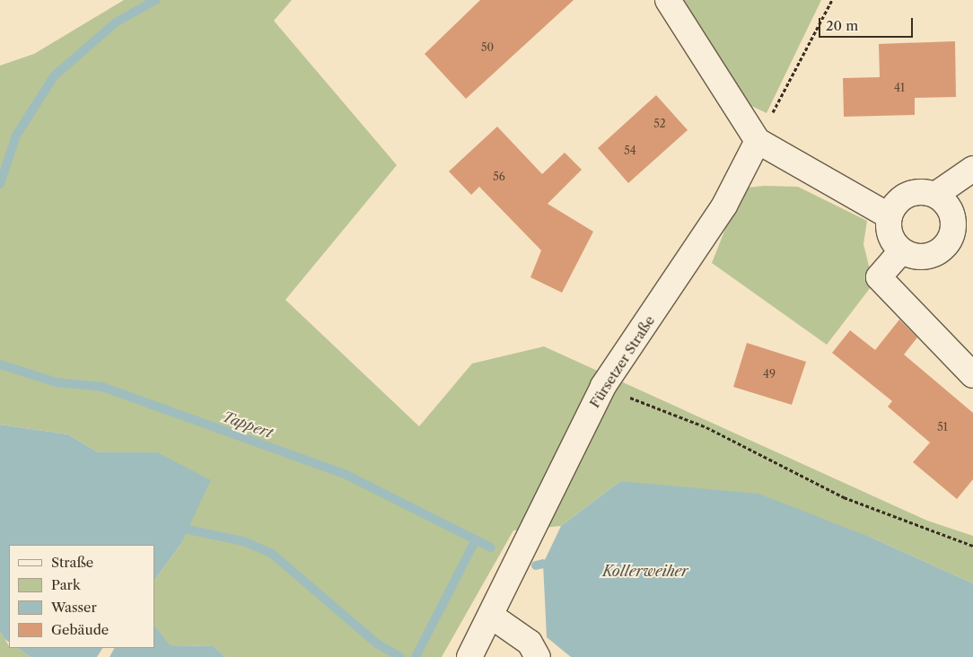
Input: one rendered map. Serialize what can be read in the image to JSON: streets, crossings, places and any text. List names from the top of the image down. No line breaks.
{"streets":{"street":["Fürsetzer Straße"]},"water":["Tappert","Kollerweiher"],"house_numbers":["50","41","52","54","56","49","51"],"legend":["Straße","Park","Wasser","Gebäude"],"scale_bar":"20 m"}
